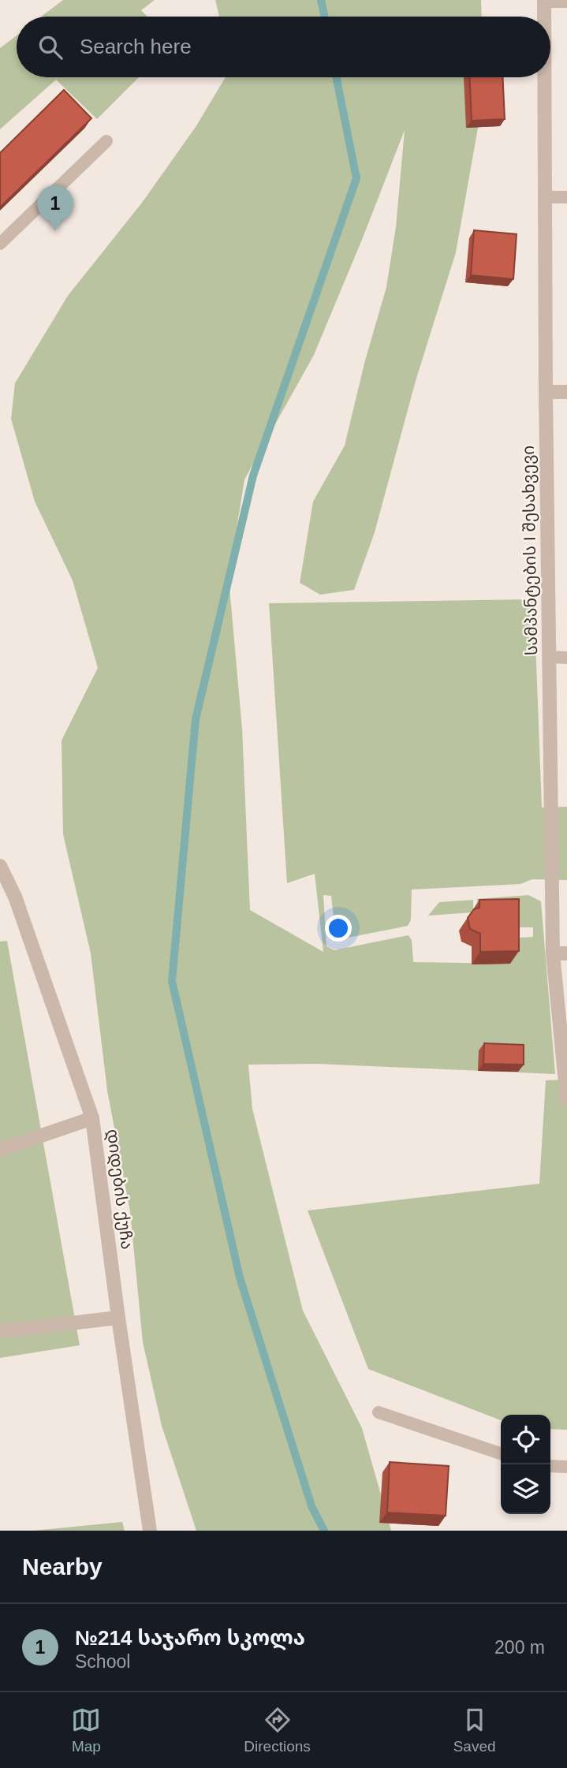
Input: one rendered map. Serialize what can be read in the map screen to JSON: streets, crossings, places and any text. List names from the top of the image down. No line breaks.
{"streets":{"street":["სამპანტების I შესახვევი","დიდების ქუჩა"]},"page":{"search":"Search here","pins":"1","heading":"Nearby","list":[{"mark":"1","name":"№214 საჯარო სკოლა","note":"School","value":"200 m"}],"nav":["Map","Directions","Saved"]}}
